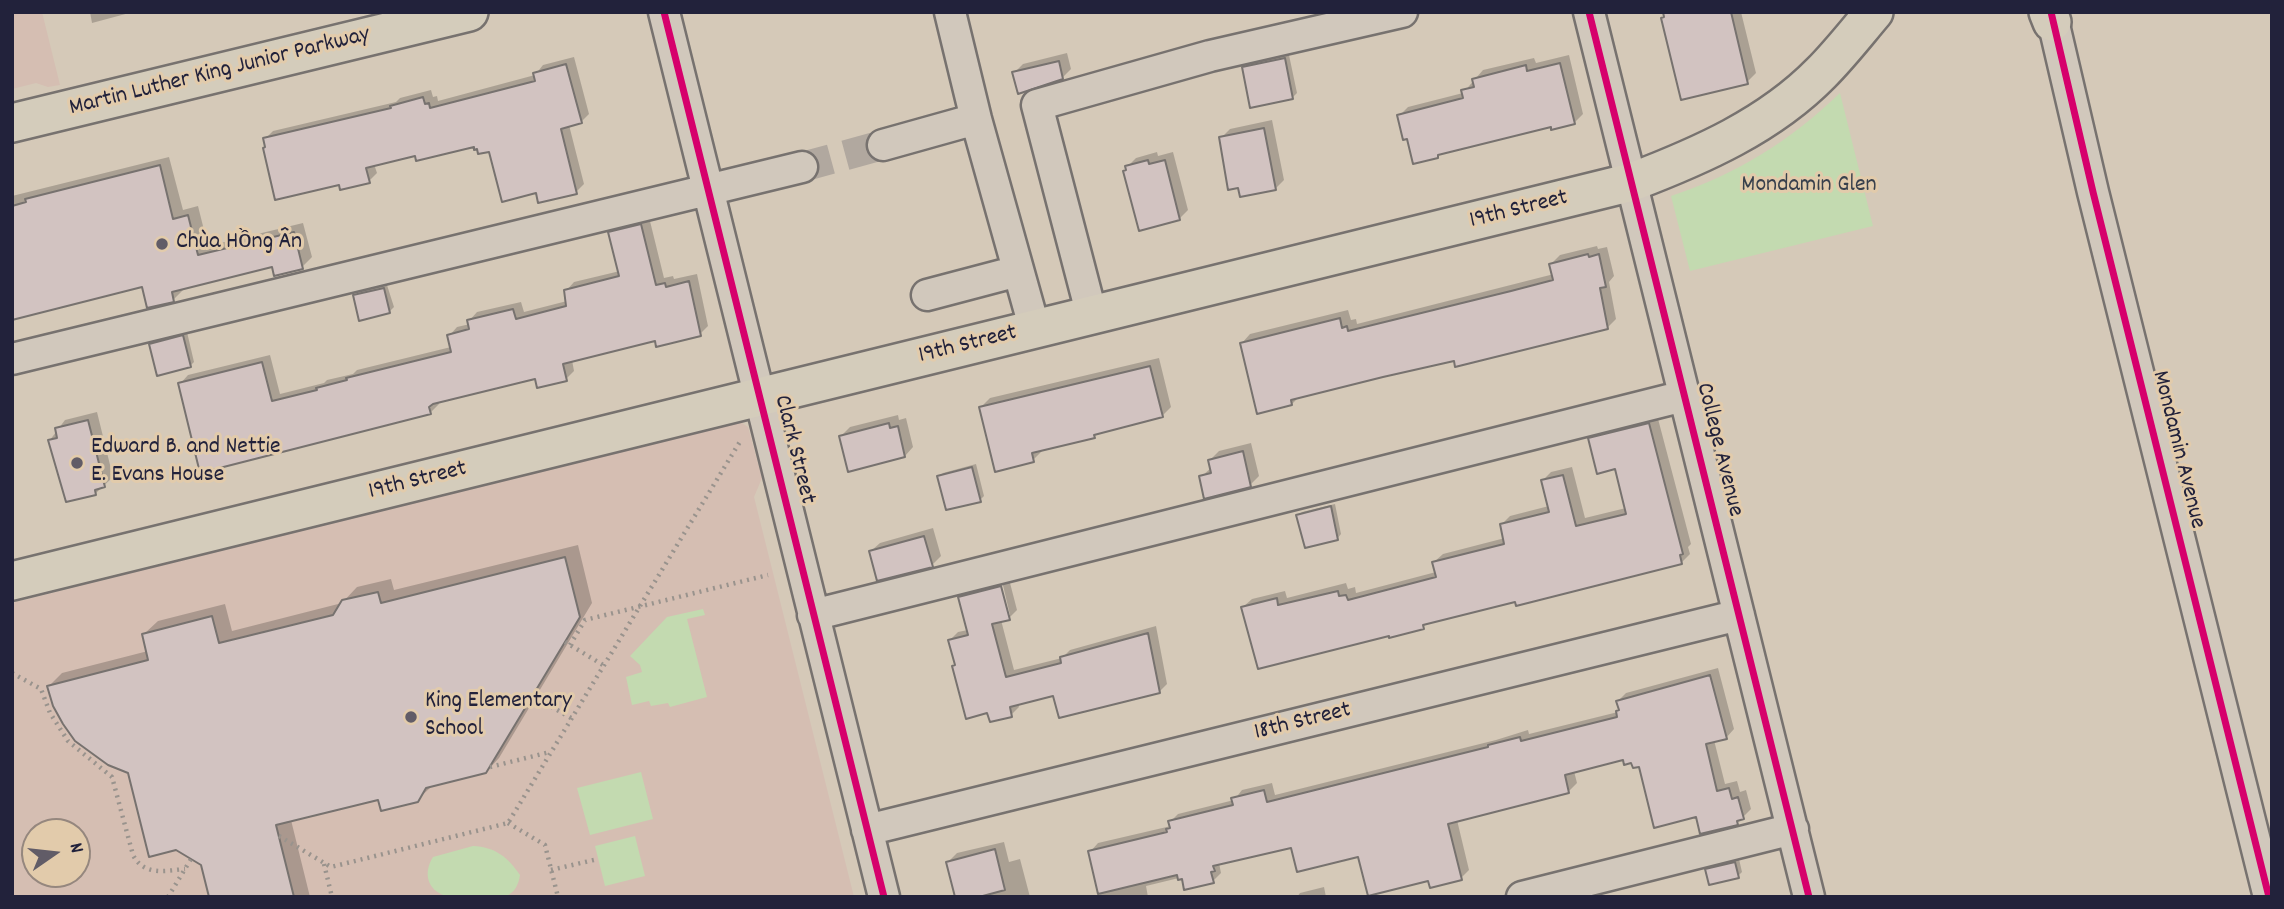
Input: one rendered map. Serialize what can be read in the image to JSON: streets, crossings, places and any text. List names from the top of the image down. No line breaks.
{"streets":{"main road":["Martin Luther King Junior Parkway","19th Street"],"street":["Clark Street","College Avenue","Mondamin Avenue","18th Street"]},"crossings":[["19th Street","Clark Street"],["19th Street","College Avenue"],["Clark Street","18th Street"],["College Avenue","18th Street"]],"parks":["Mondamin Glen"],"places":["Chùa Hồng Ân","Edward B. and Nettie E. Evans House","King Elementary School"],"north":"right"}
